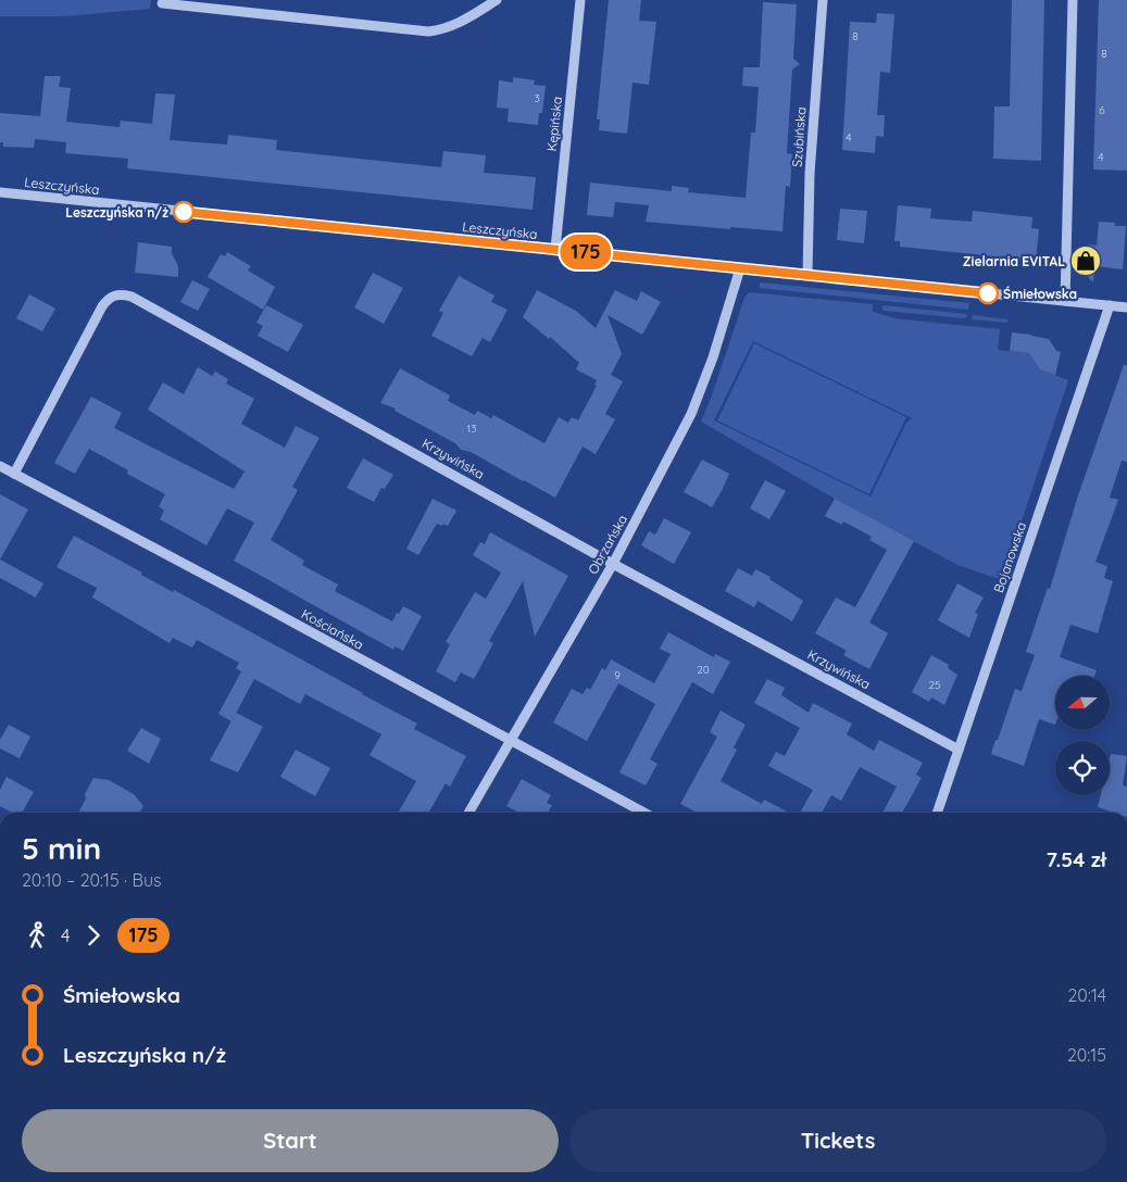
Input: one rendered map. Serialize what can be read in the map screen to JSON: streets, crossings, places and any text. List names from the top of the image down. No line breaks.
{"streets":{"street":["Kępińska","Szubińska","Leszczyńska","Krzywińska","Obrzańska","Bojanowska","Kościańska"]},"crossings":[["Kępińska","Leszczyńska"],["Szubińska","Leszczyńska"],["Leszczyńska","Obrzańska"],["Leszczyńska","Bojanowska"],["Krzywińska","Obrzańska"],["Krzywińska","Bojanowska"],["Krzywińska","Kościańska"],["Obrzańska","Kościańska"]],"places":{"other":["Leszczyńska n/ż","Śmiełowska"],"shop":["Zielarnia EVITAL"]},"lines":["bus line 175"],"house_numbers":["8","8","3","6","4","4","13","20","9","25"],"north":"left","page":{"on_map":"175","heading":["5 min","20:10 – 20:15 · Bus","7.54 zł"],"legs":["4","175"],"list":[{"name":"Śmiełowska","value":"20:14"},{"name":"Leszczyńska n/ż","value":"20:15"}],"buttons":["Start","Tickets"]}}
